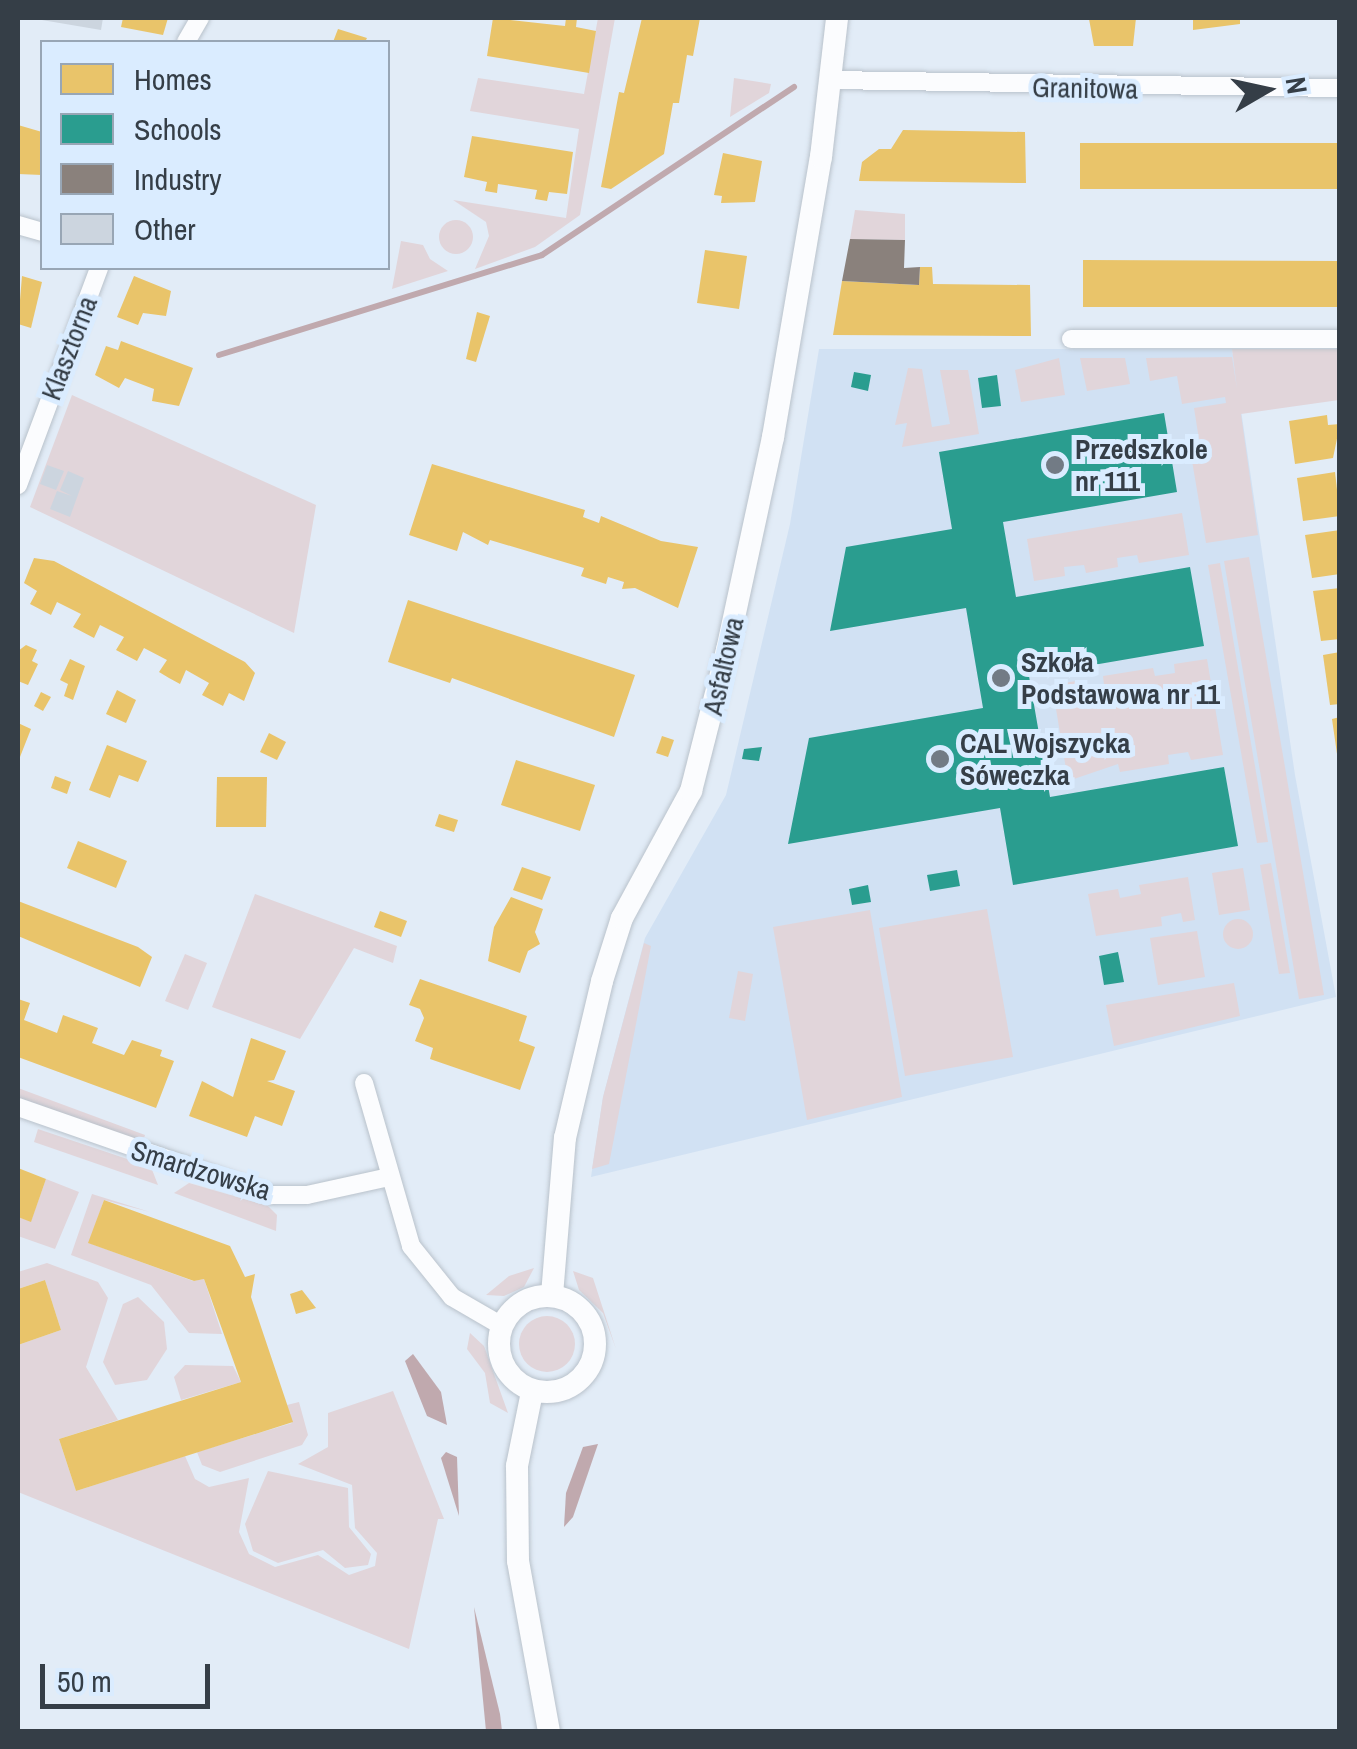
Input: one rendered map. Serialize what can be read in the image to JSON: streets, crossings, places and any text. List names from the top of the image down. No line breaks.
{"streets":{"street":["Granitowa","Klasztorna","Asfaltowa","Smardzowska"]},"crossings":[["Granitowa","Asfaltowa"]],"places":["Przedszkole nr 111","Szkoła Podstawowa nr 11","CAL Wojszycka Sóweczka"],"legend":["Homes","Schools","Industry","Other"],"scale_bar":"50 m","north":"right"}
